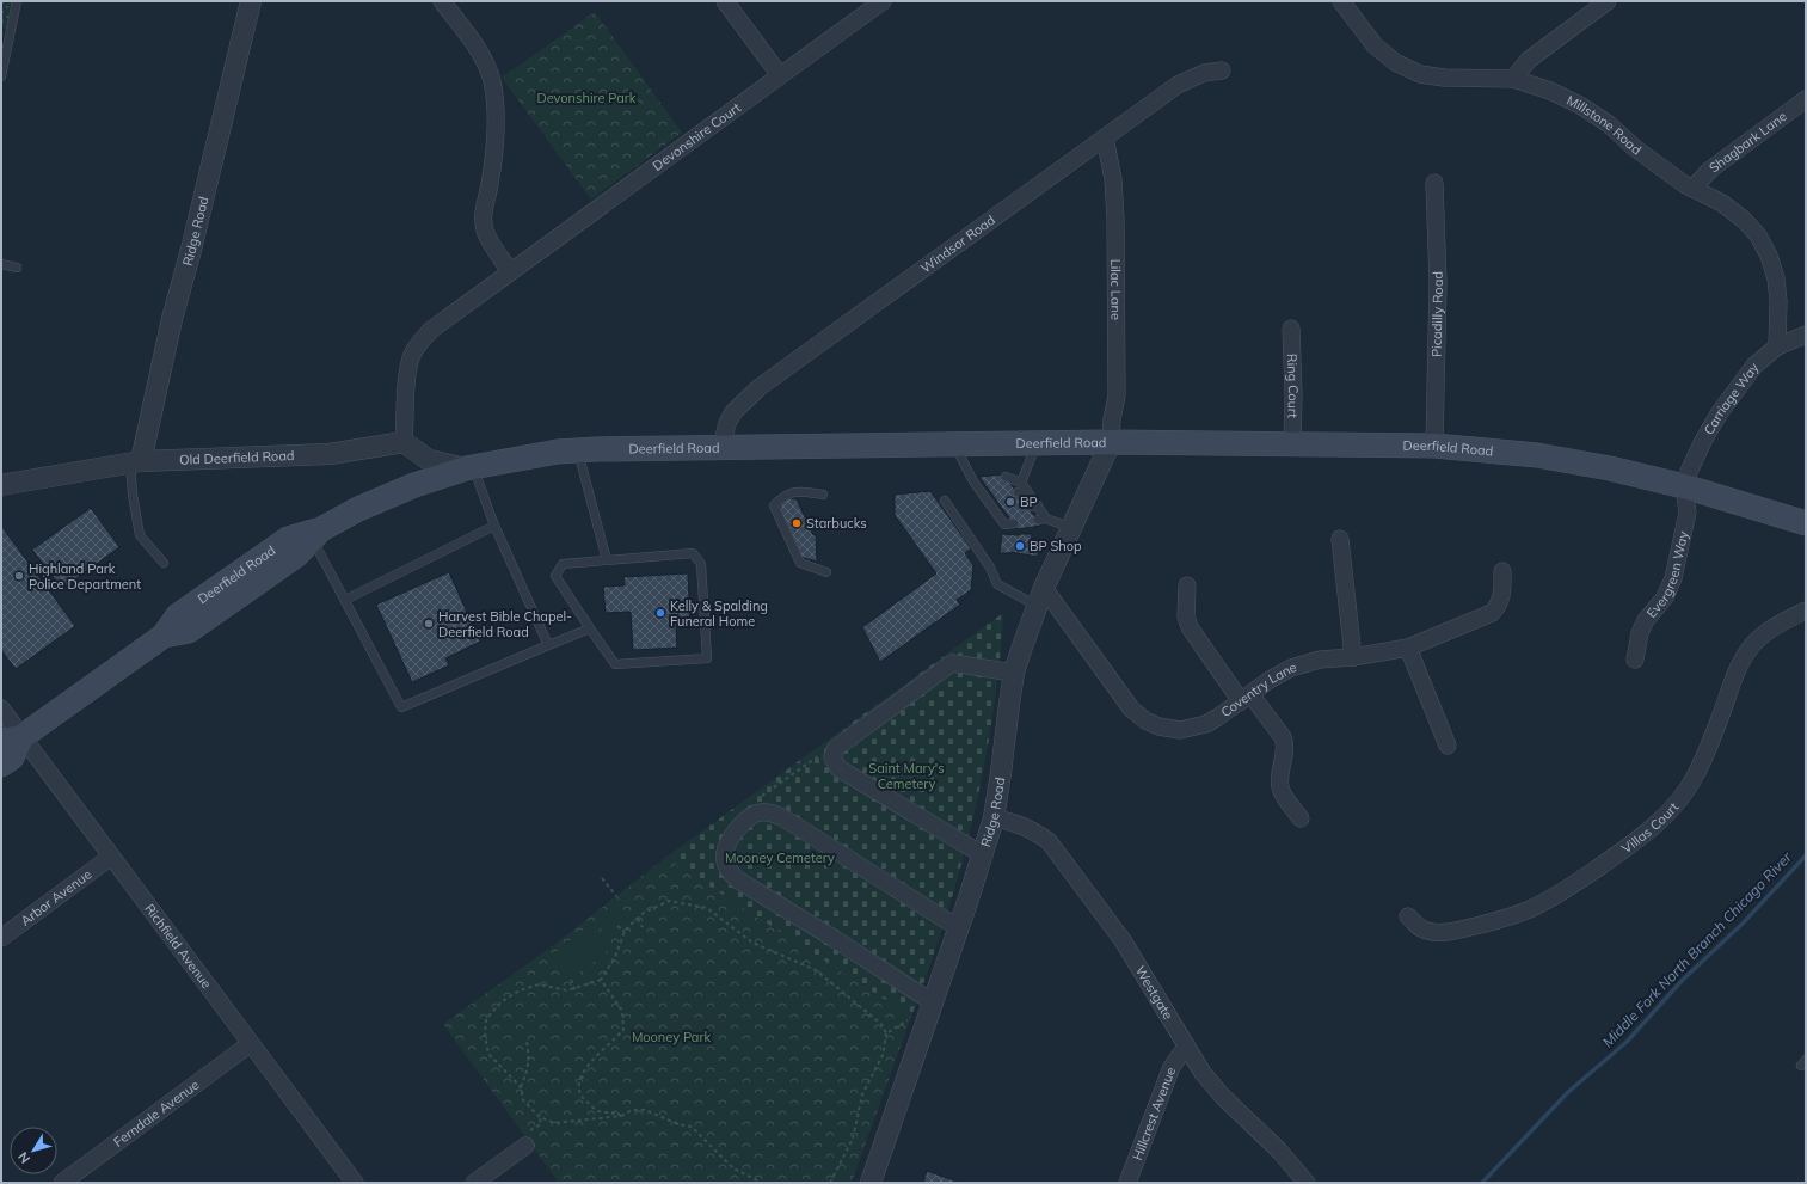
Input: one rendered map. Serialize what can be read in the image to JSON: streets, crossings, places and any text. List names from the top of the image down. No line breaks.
{"streets":{"main road":["Deerfield Road"],"street":["Millstone Road","Devonshire Court","Shagbark Lane","Ridge Road","Windsor Road","Lilac Lane","Picadilly Road","Ring Court","Carriage Way","Old Deerfield Road","Evergreen Way","Coventry Lane","Villas Court","Arbor Avenue","Richfield Avenue","Westgate","Ferndale Avenue","Hillcrest Avenue"]},"crossings":[["Millstone Road","Shagbark Lane"],["Millstone Road","Carriage Way"],["Devonshire Court","Old Deerfield Road"],["Ridge Road","Lilac Lane"],["Ridge Road","Deerfield Road"],["Ridge Road","Old Deerfield Road"],["Ridge Road","Coventry Lane"],["Ridge Road","Westgate"],["Windsor Road","Lilac Lane"],["Windsor Road","Deerfield Road"],["Lilac Lane","Deerfield Road"],["Picadilly Road","Deerfield Road"],["Ring Court","Deerfield Road"],["Carriage Way","Deerfield Road"],["Carriage Way","Evergreen Way"],["Deerfield Road","Evergreen Way"],["Deerfield Road","Richfield Avenue"],["Arbor Avenue","Richfield Avenue"],["Richfield Avenue","Ferndale Avenue"],["Westgate","Hillcrest Avenue"]],"water":["Middle Fork North Branch Chicago River"],"parks":["Devonshire Park","Saint Mary's Cemetery","Mooney Cemetery","Mooney Park"],"places":["BP","Starbucks","BP Shop","Highland Park Police Department","Kelly & Spalding Funeral Home","Harvest Bible Chapel- Deerfield Road"],"north":"bottom left"}
